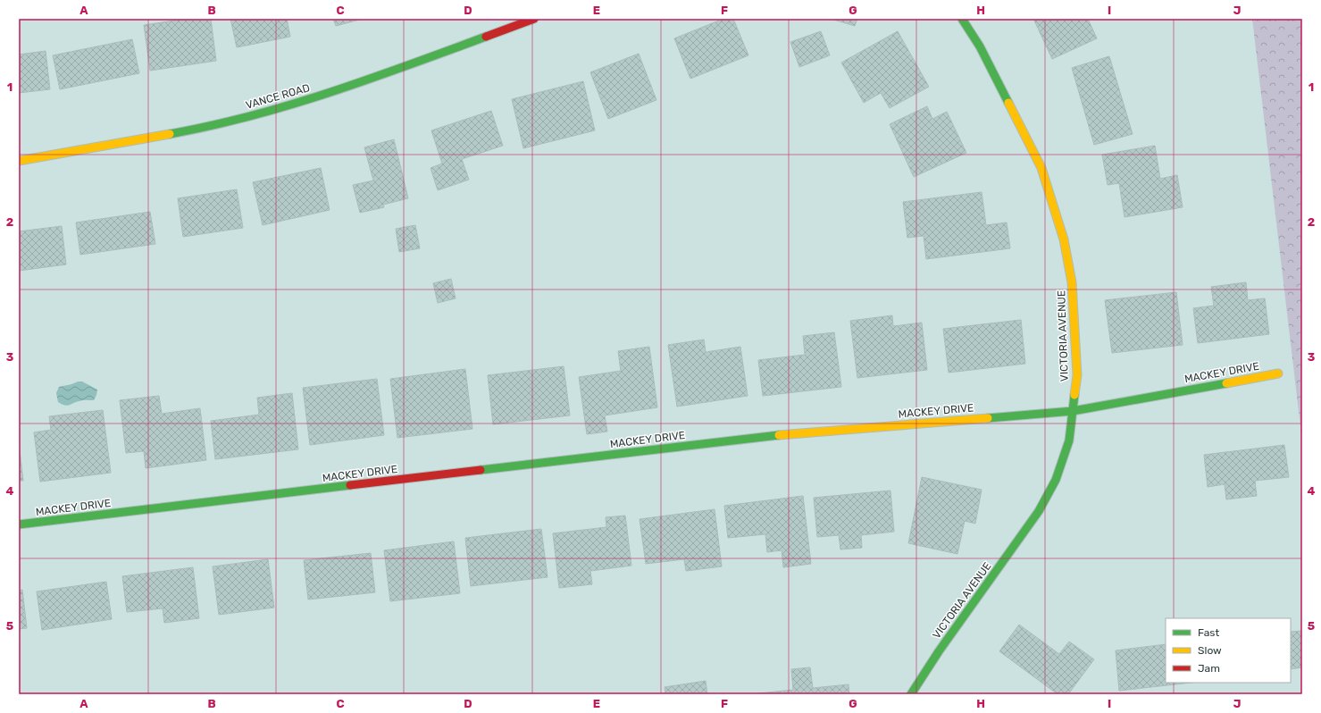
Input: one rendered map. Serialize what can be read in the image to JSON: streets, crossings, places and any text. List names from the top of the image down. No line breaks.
{"streets":{"street":["VANCE ROAD","VICTORIA AVENUE","MACKEY DRIVE"]},"crossings":[["VICTORIA AVENUE","MACKEY DRIVE"]],"legend":["Fast","Slow","Jam"],"grid":{"columns":["A","B","C","D","E","F","G","H","I","J"],"rows":["1","2","3","4","5"]}}
